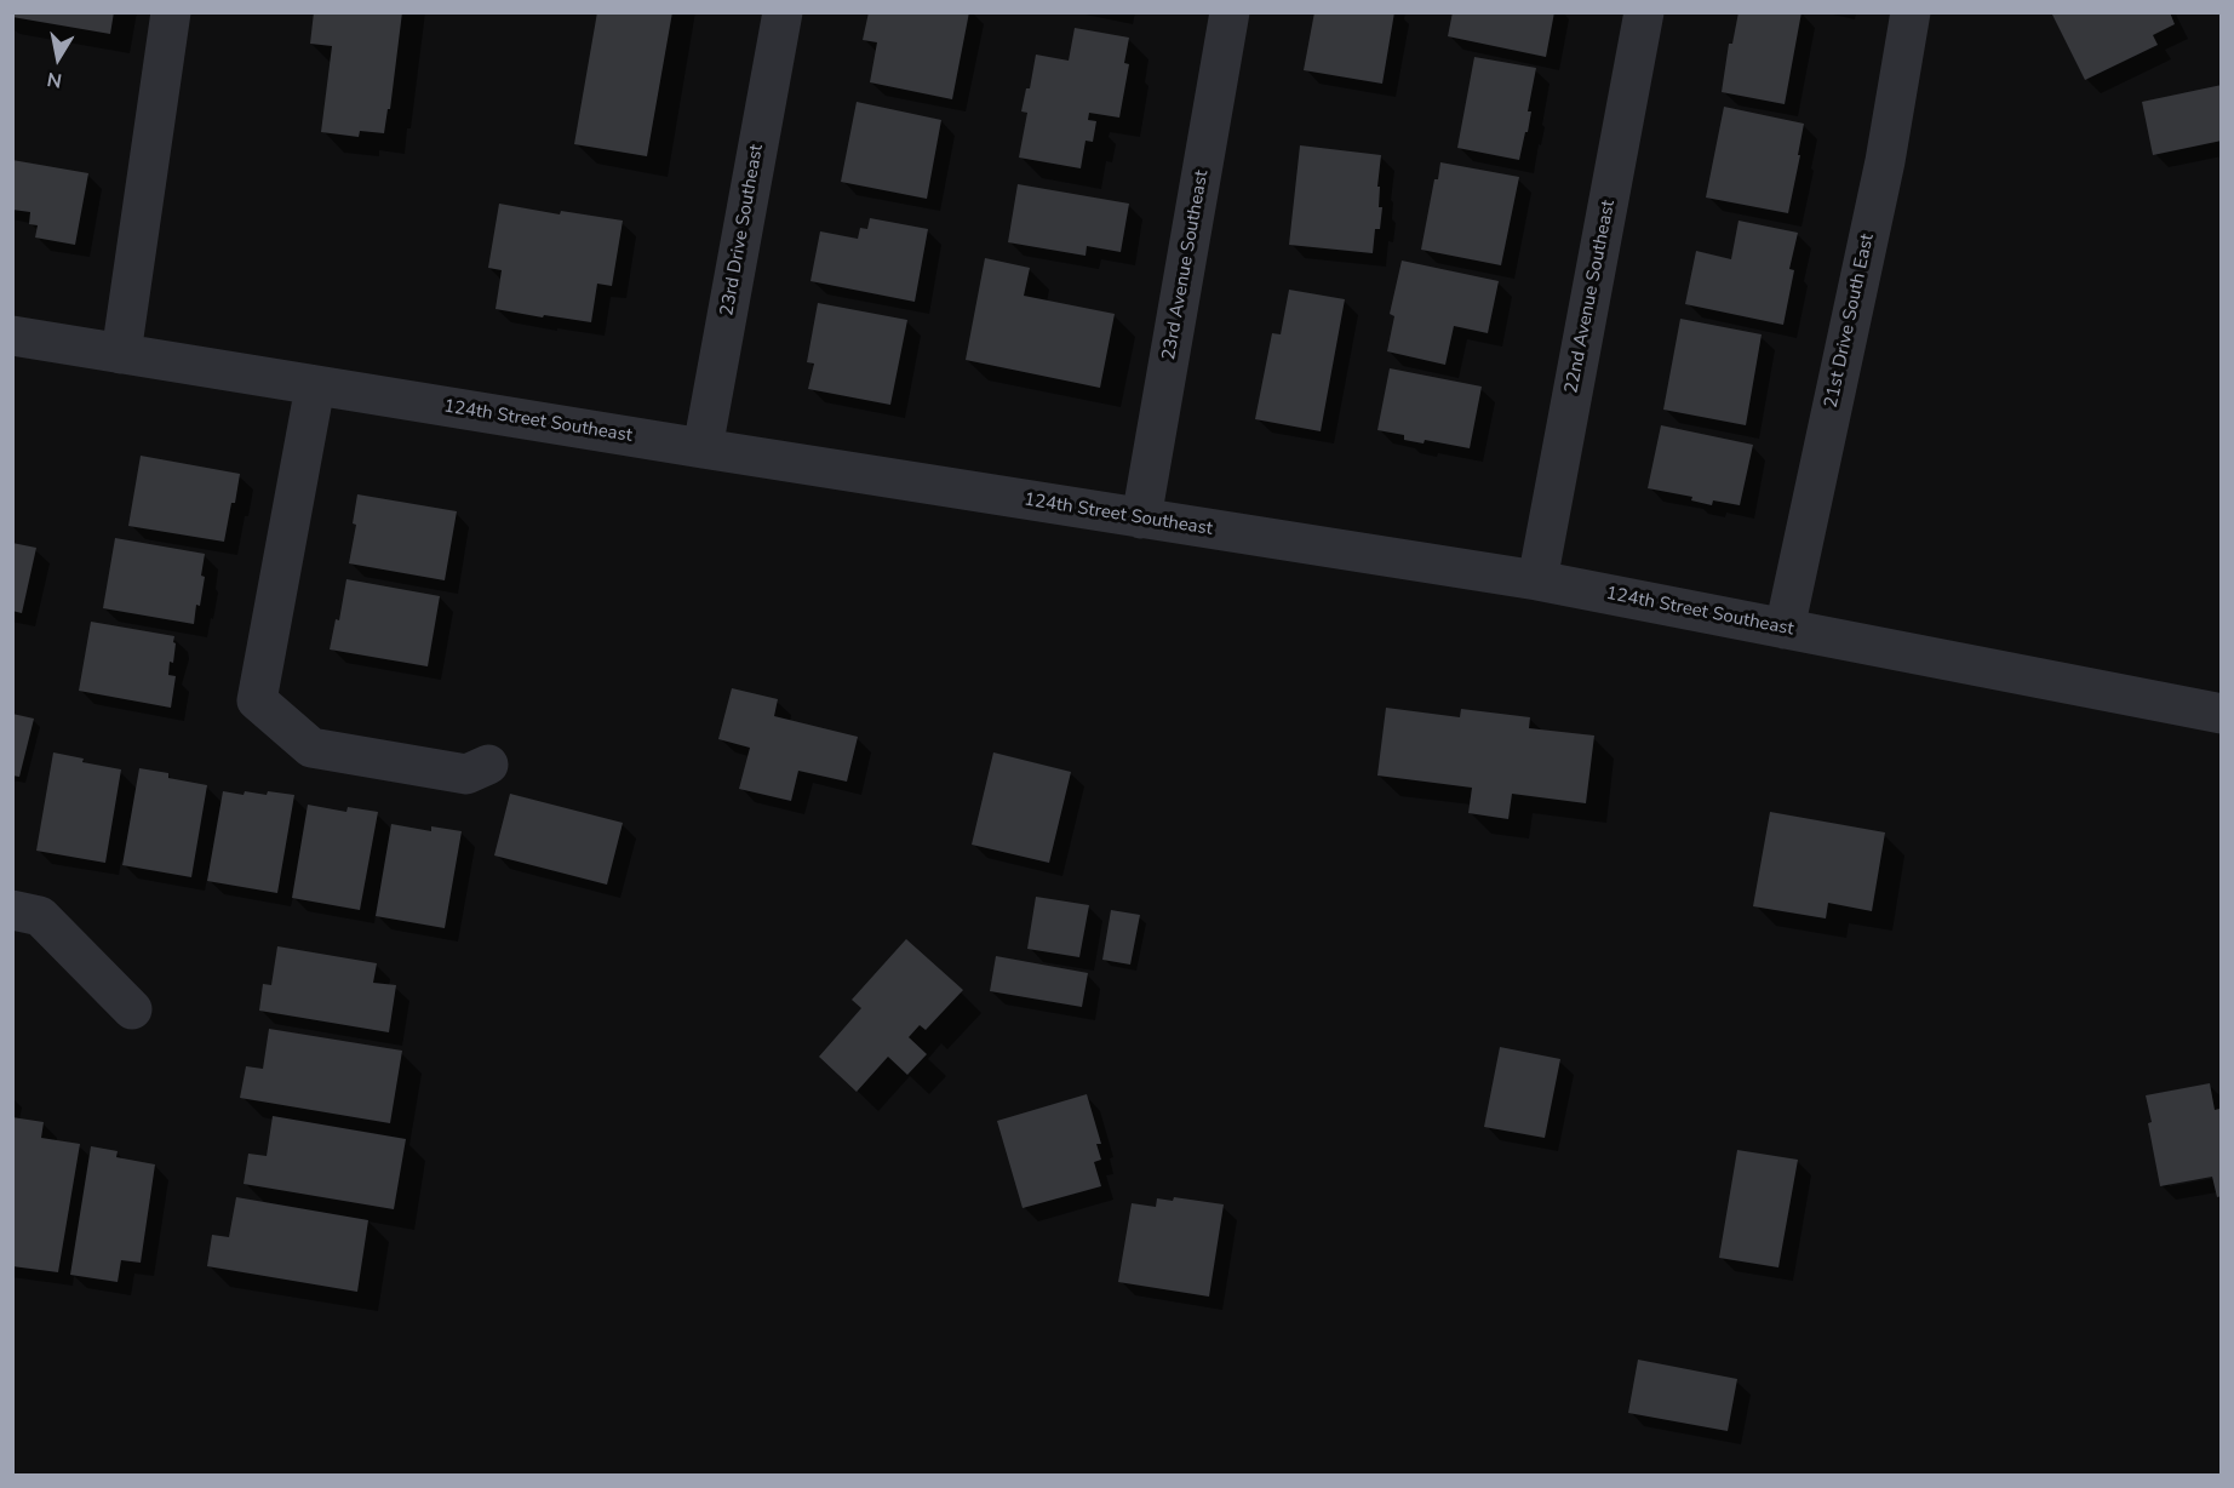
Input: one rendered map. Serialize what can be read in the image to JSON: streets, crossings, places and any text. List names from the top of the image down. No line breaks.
{"streets":{"street":["23rd Drive Southeast","23rd Avenue Southeast","22nd Avenue Southeast","21st Drive South East","124th Street Southeast"]},"crossings":[["23rd Drive Southeast","124th Street Southeast"],["23rd Avenue Southeast","124th Street Southeast"],["22nd Avenue Southeast","124th Street Southeast"],["21st Drive South East","124th Street Southeast"]],"north":"bottom"}
